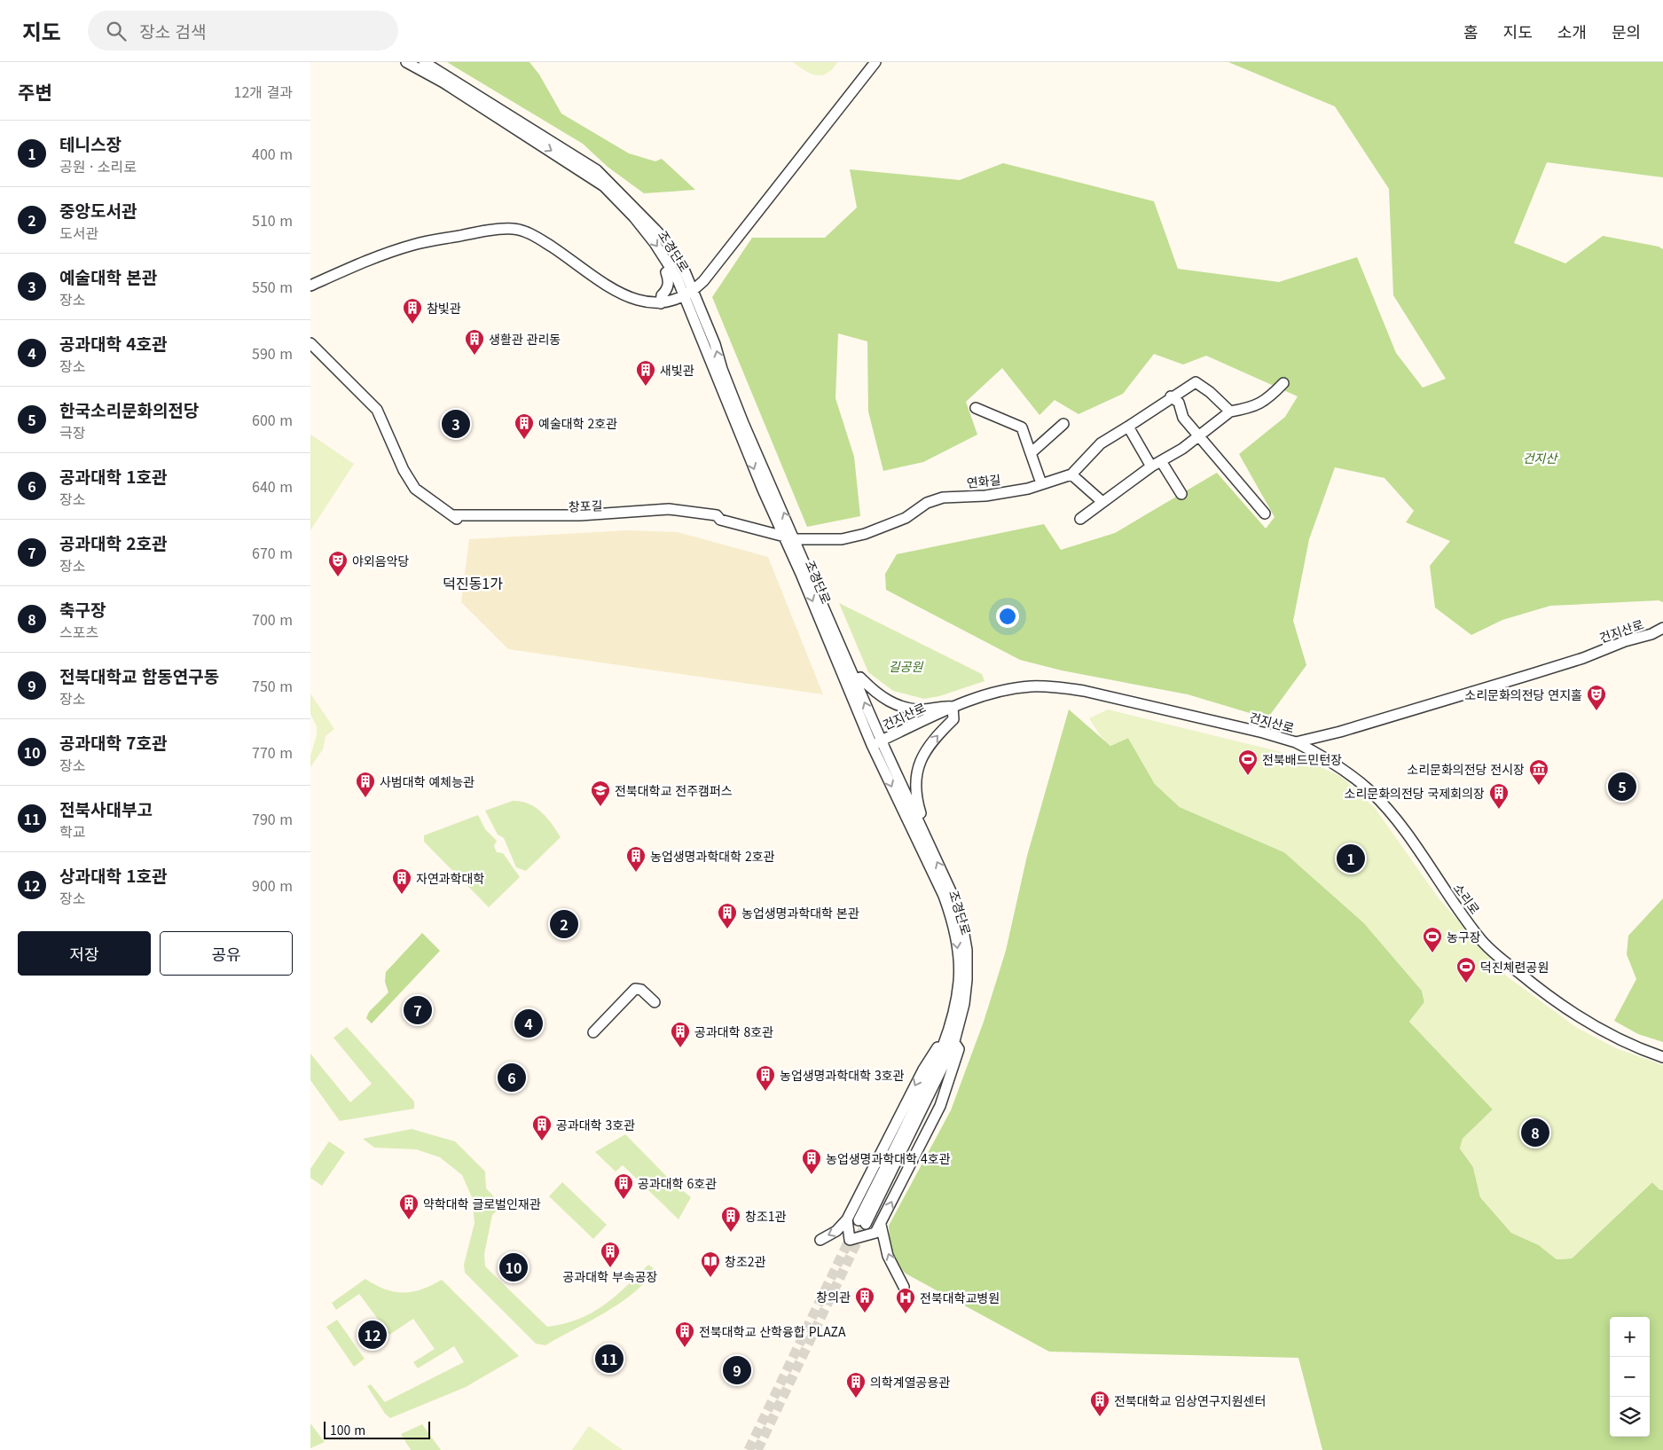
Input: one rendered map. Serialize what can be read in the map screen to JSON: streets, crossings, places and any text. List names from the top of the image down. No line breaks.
{"streets":{"street":["조경단로","연화길","창포길","건지산로","소리로"]},"crossings":[["조경단로","연화길"],["조경단로","창포길"],["조경단로","건지산로"],["연화길","창포길"],["건지산로","소리로"]],"districts":["덕진동1가"],"parks":["건지산","길공원"],"places":{"building":["참빛관","생활관 관리동","새빛관","예술대학 2호관","사범대학 예체능관","소리문화의전당 국제회의장","농업생명과학대학 2호관","자연과학대학","농업생명과학대학 본관","공과대학 8호관","농업생명과학대학 3호관","공과대학 3호관","농업생명과학대학 4호관","공과대학 6호관","약학대학 글로벌인재관","창조1관","공과대학 부속공장","창의관","전북대학교 산학융합 PLAZA","의학계열공용관","전북대학교 임상연구지원센터"],"theatre":["야외음악당","소리문화의전당 연지홀"],"sports":["전북배드민턴장","농구장","덕진체련공원"],"museum":["소리문화의전당 전시장"],"school or university":["전북대학교 전주캠퍼스"],"library":["창조2관"],"hospital":["전북대학교병원"]},"scale_bar":"100 m","page":{"header":"지도","search":"장소 검색","nav":["홈","지도","소개","문의"],"heading":["주변","12개 결과"],"list":[{"mark":"1","name":"테니스장","note":"공원 · 소리로","value":"400 m"},{"mark":"2","name":"중앙도서관","note":"도서관","value":"510 m"},{"mark":"3","name":"예술대학 본관","note":"장소","value":"550 m"},{"mark":"4","name":"공과대학 4호관","note":"장소","value":"590 m"},{"mark":"5","name":"한국소리문화의전당","note":"극장","value":"600 m"},{"mark":"6","name":"공과대학 1호관","note":"장소","value":"640 m"},{"mark":"7","name":"공과대학 2호관","note":"장소","value":"670 m"},{"mark":"8","name":"축구장","note":"스포츠","value":"700 m"},{"mark":"9","name":"전북대학교 합동연구동","note":"장소","value":"750 m"},{"mark":"10","name":"공과대학 7호관","note":"장소","value":"770 m"},{"mark":"11","name":"전북사대부고","note":"학교","value":"790 m"},{"mark":"12","name":"상과대학 1호관","note":"장소","value":"900 m"}],"pins":["3","5","1","2","7","4","6","8","10","12","11","9"],"buttons":["저장","공유"],"map_buttons":["+","−"],"scale":"100 m"}}
